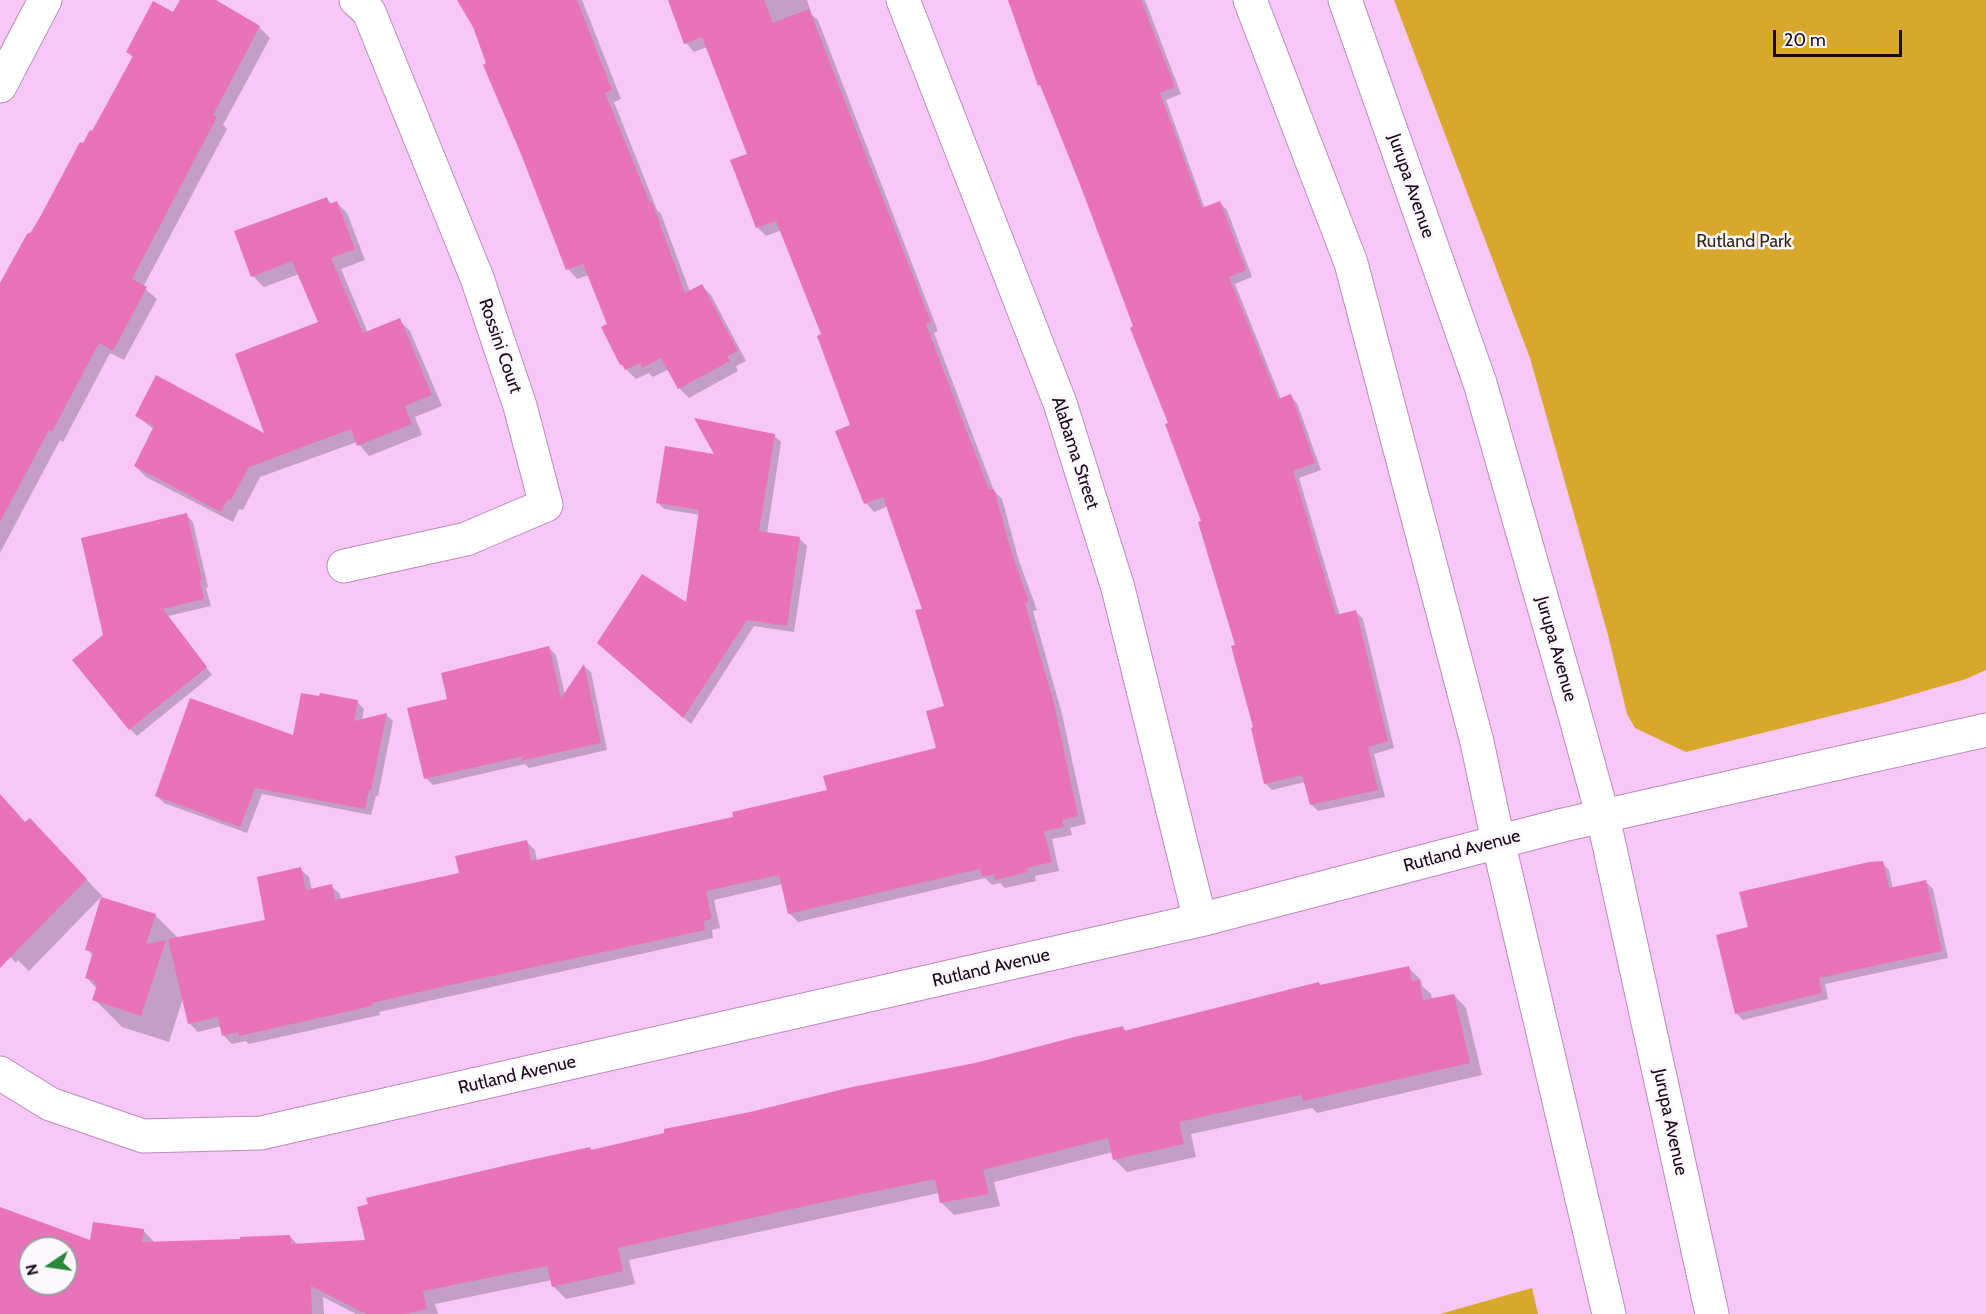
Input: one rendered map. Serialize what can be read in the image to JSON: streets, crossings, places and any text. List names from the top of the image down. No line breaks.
{"streets":{"street":["Jurupa Avenue","Rossini Court","Alabama Street","Rutland Avenue"]},"crossings":[["Jurupa Avenue","Rutland Avenue"],["Alabama Street","Rutland Avenue"]],"parks":["Rutland Park"],"scale_bar":"20 m","north":"left"}
